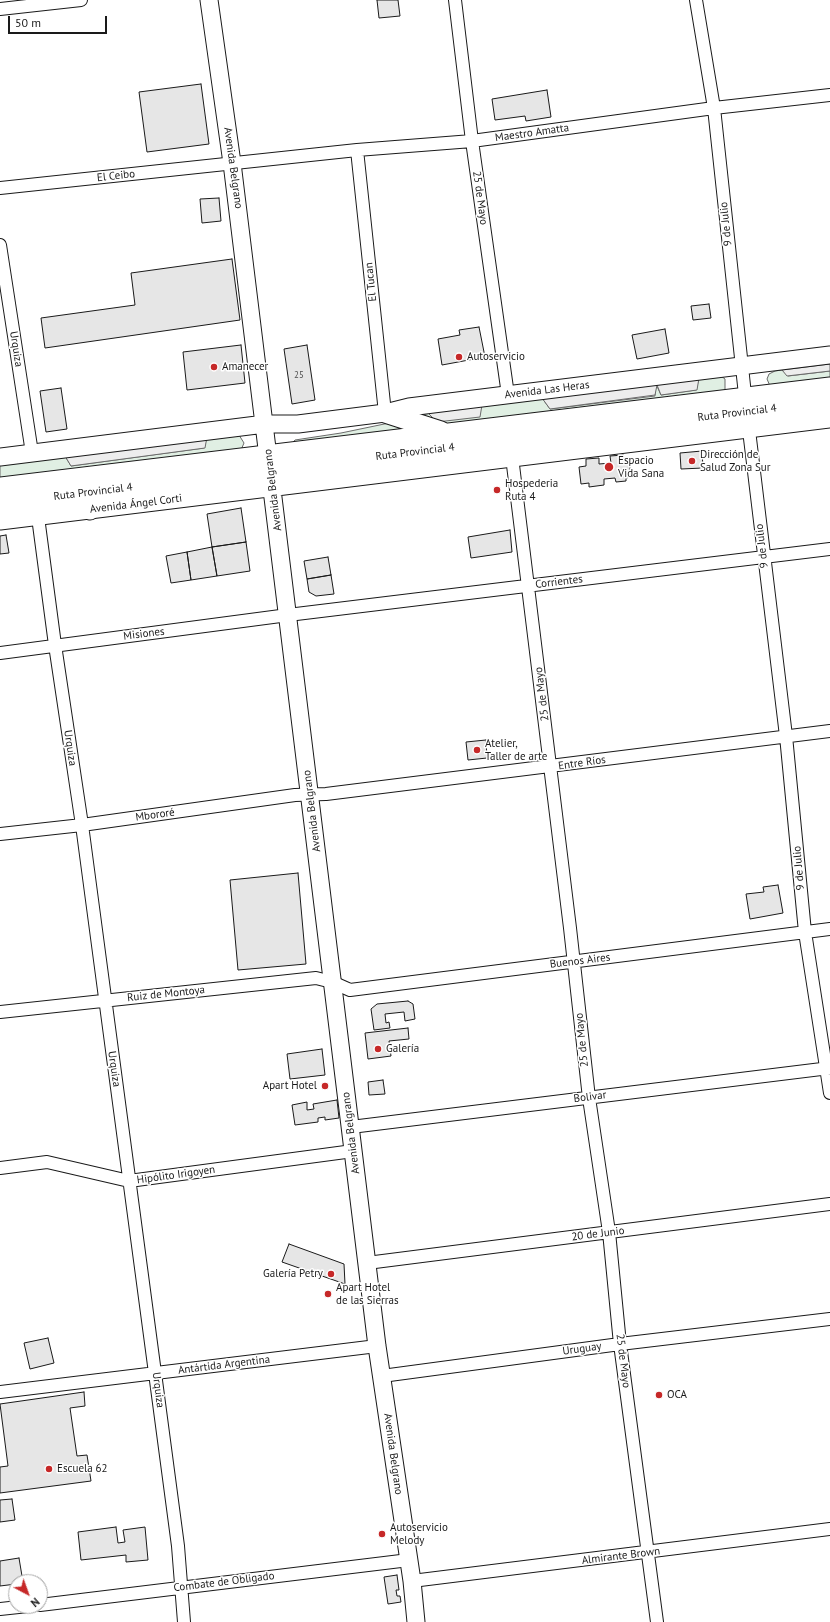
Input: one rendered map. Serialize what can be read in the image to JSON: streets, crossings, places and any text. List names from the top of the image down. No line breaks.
{"streets":{"main road":["Avenida Belgrano","Avenida Las Heras","Ruta Provincial 4","Avenida Ángel Corti"],"street":["Maestro Amatta","El Ceibo","25 de Mayo","9 de Julio","El Tucan","Urquiza","Corrientes","Misiones","Entre Ríos","Mbororé","Buenos Aires","Ruiz de Montoya","Bolivar","Hipólito Irigoyen","20 de Junio","Uruguay","Antártida Argentina","Almirante Brown","Combate de Obligado"]},"crossings":[["Maestro Amatta","Avenida Belgrano"],["Maestro Amatta","El Ceibo"],["Maestro Amatta","25 de Mayo"],["Maestro Amatta","9 de Julio"],["Maestro Amatta","El Tucan"],["Avenida Belgrano","El Ceibo"],["Avenida Belgrano","Avenida Las Heras"],["Avenida Belgrano","Ruta Provincial 4"],["Avenida Belgrano","Avenida Ángel Corti"],["Avenida Belgrano","Corrientes"],["Avenida Belgrano","Misiones"],["Avenida Belgrano","Entre Ríos"],["Avenida Belgrano","Mbororé"],["Avenida Belgrano","Buenos Aires"],["Avenida Belgrano","Ruiz de Montoya"],["Avenida Belgrano","Bolivar"],["Avenida Belgrano","Hipólito Irigoyen"],["Avenida Belgrano","20 de Junio"],["Avenida Belgrano","Uruguay"],["Avenida Belgrano","Antártida Argentina"],["Avenida Belgrano","Almirante Brown"],["Avenida Belgrano","Combate de Obligado"],["25 de Mayo","Avenida Las Heras"],["25 de Mayo","Corrientes"],["25 de Mayo","Entre Ríos"],["25 de Mayo","Buenos Aires"],["25 de Mayo","Bolivar"],["25 de Mayo","20 de Junio"],["25 de Mayo","Uruguay"],["25 de Mayo","Almirante Brown"],["9 de Julio","Avenida Las Heras"],["9 de Julio","Ruta Provincial 4"],["9 de Julio","Corrientes"],["9 de Julio","Entre Ríos"],["9 de Julio","Buenos Aires"],["9 de Julio","Bolivar"],["El Tucan","Avenida Las Heras"],["Urquiza","Ruta Provincial 4"],["Urquiza","Misiones"],["Urquiza","Mbororé"],["Urquiza","Ruiz de Montoya"],["Urquiza","Hipólito Irigoyen"],["Urquiza","Antártida Argentina"],["Urquiza","Combate de Obligado"],["Ruta Provincial 4","Avenida Ángel Corti"],["Corrientes","Misiones"],["Entre Ríos","Mbororé"],["Buenos Aires","Ruiz de Montoya"]],"places":["Autoservicio","Amanecer","Dirección de Salud Zona Sur","Espacio Vida Sana","Hospederia Ruta 4","Atelier, Taller de arte","Galería","Apart Hotel","Galería Petry","Apart Hotel de las Sierras","OCA","Escuela 62","Autoservicio Melody"],"house_numbers":["25"],"scale_bar":"50 m","north":"bottom right"}
